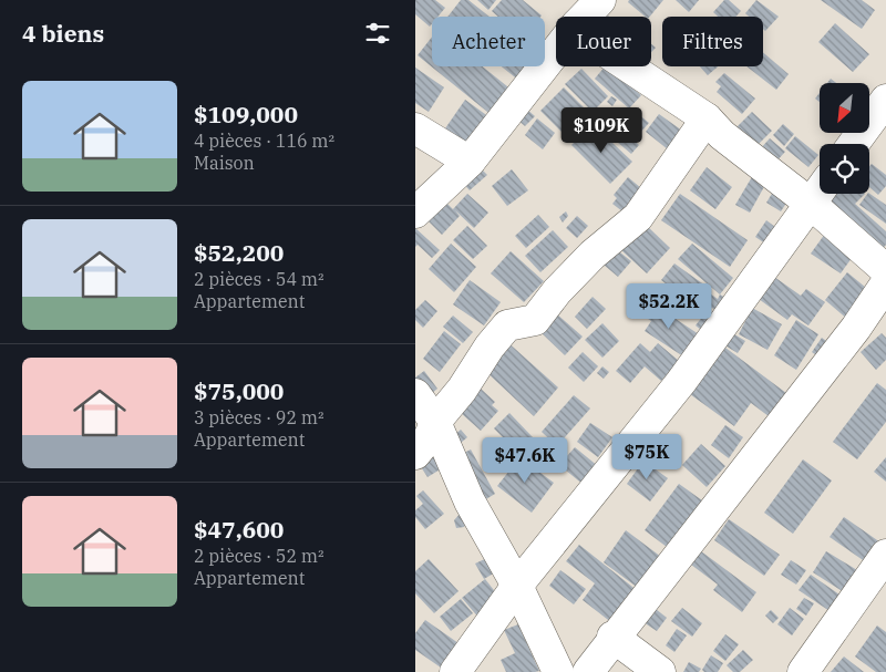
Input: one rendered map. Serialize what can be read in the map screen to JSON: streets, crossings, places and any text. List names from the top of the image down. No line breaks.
{"north":"bottom left","page":{"heading":"4 biens","chip":["Acheter","Louer","Filtres"],"list":[{"name":"$109,000","note":"4 pièces · 116 m² · Maison"},{"name":"$52,200","note":"2 pièces · 54 m² · Appartement"},{"name":"$75,000","note":"3 pièces · 92 m² · Appartement"},{"name":"$47,600","note":"2 pièces · 52 m² · Appartement"}],"price":["$109K","$52.2K","$75K","$47.6K"]}}
